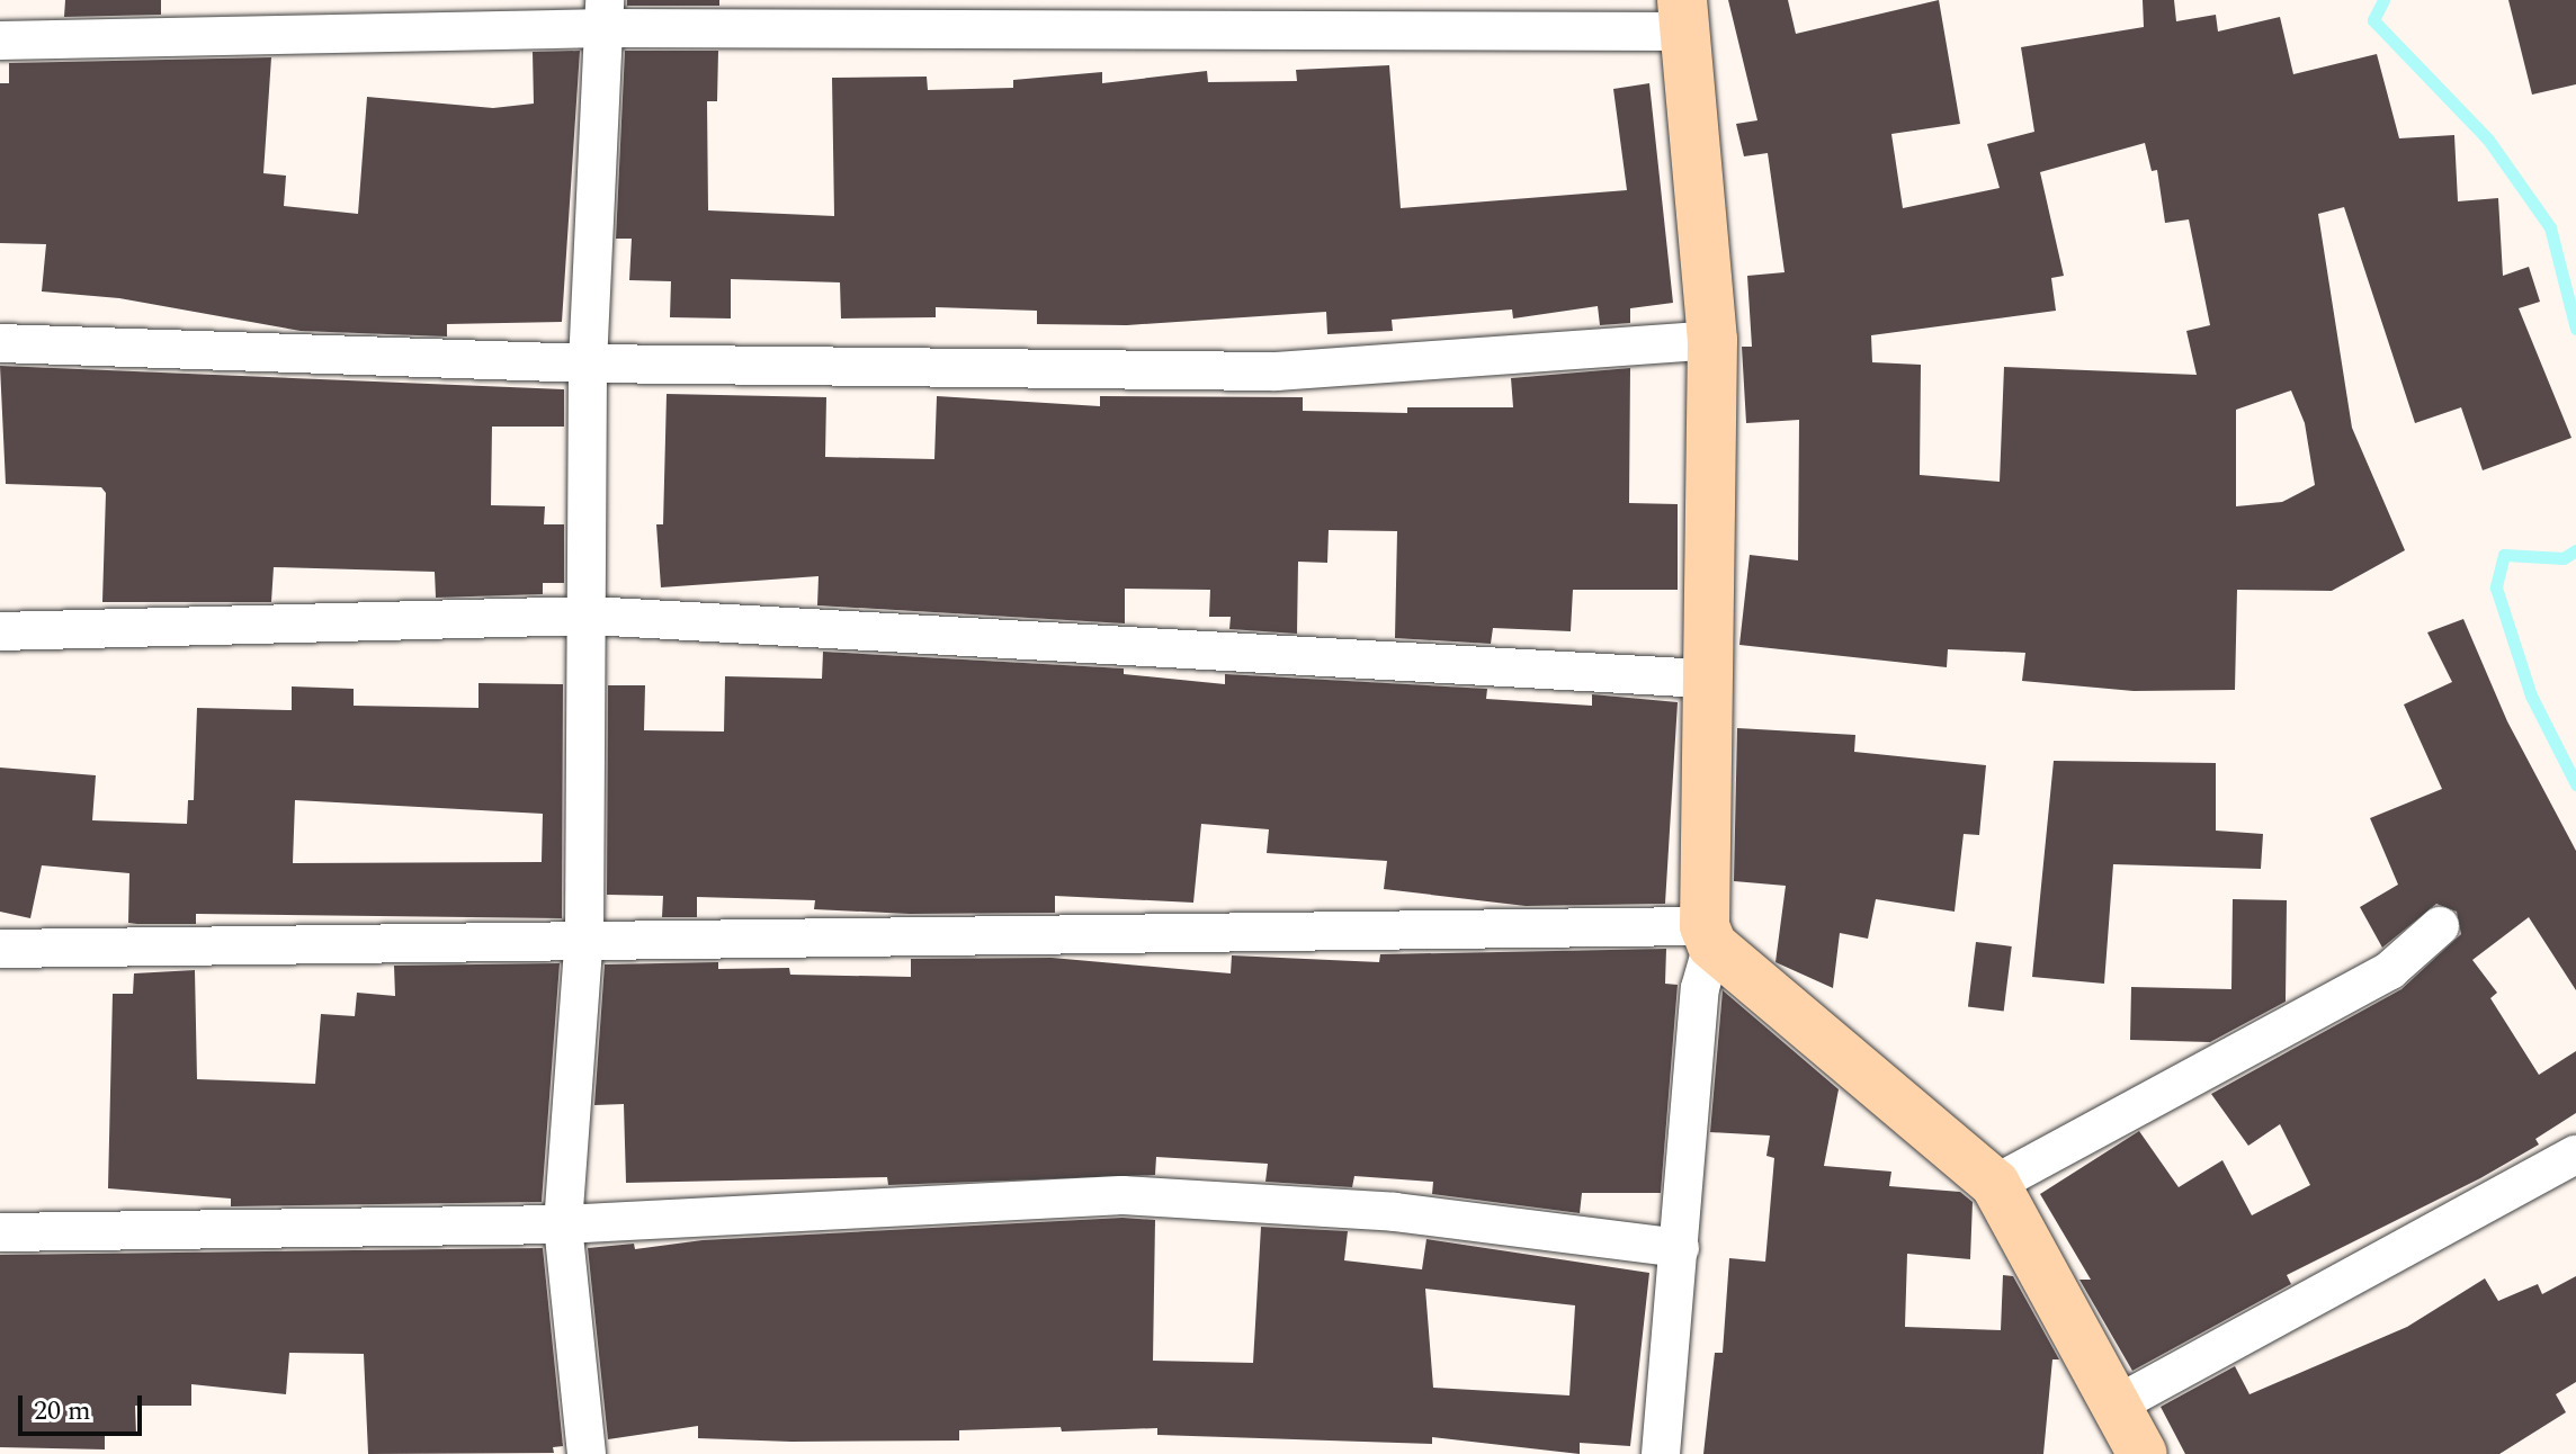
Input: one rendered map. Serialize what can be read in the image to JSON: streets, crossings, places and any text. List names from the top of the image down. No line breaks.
{"scale_bar":"20 m"}
